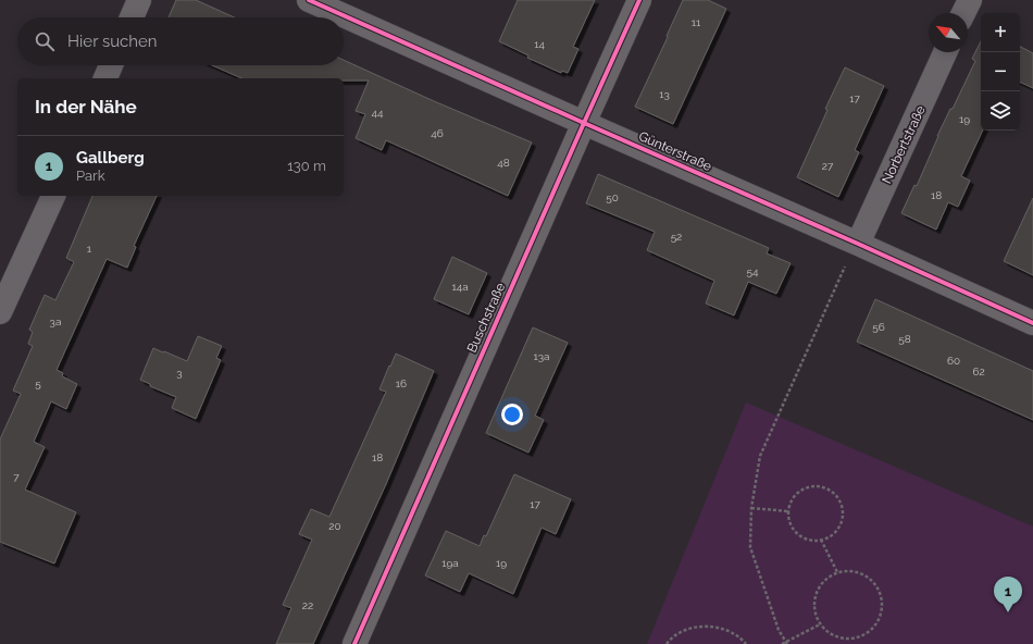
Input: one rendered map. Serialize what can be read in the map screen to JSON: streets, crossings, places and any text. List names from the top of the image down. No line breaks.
{"streets":{"street":["Norbertstraße","Günterstraße","Buschstraße"]},"crossings":[["Norbertstraße","Günterstraße"],["Günterstraße","Buschstraße"]],"house_numbers":["11","14","13","17","44","19","46","48","27","18","50","52","1","54","14a","3a","56","58","13a","60","62","3","5","16","18","7","17","20","19a","19","22"],"north":"top left","page":{"map_buttons":["+","−"],"search":"Hier suchen","heading":"In der Nähe","list":[{"mark":"1","name":"Gallberg","note":"Park","value":"130 m"}],"pins":"1"}}
